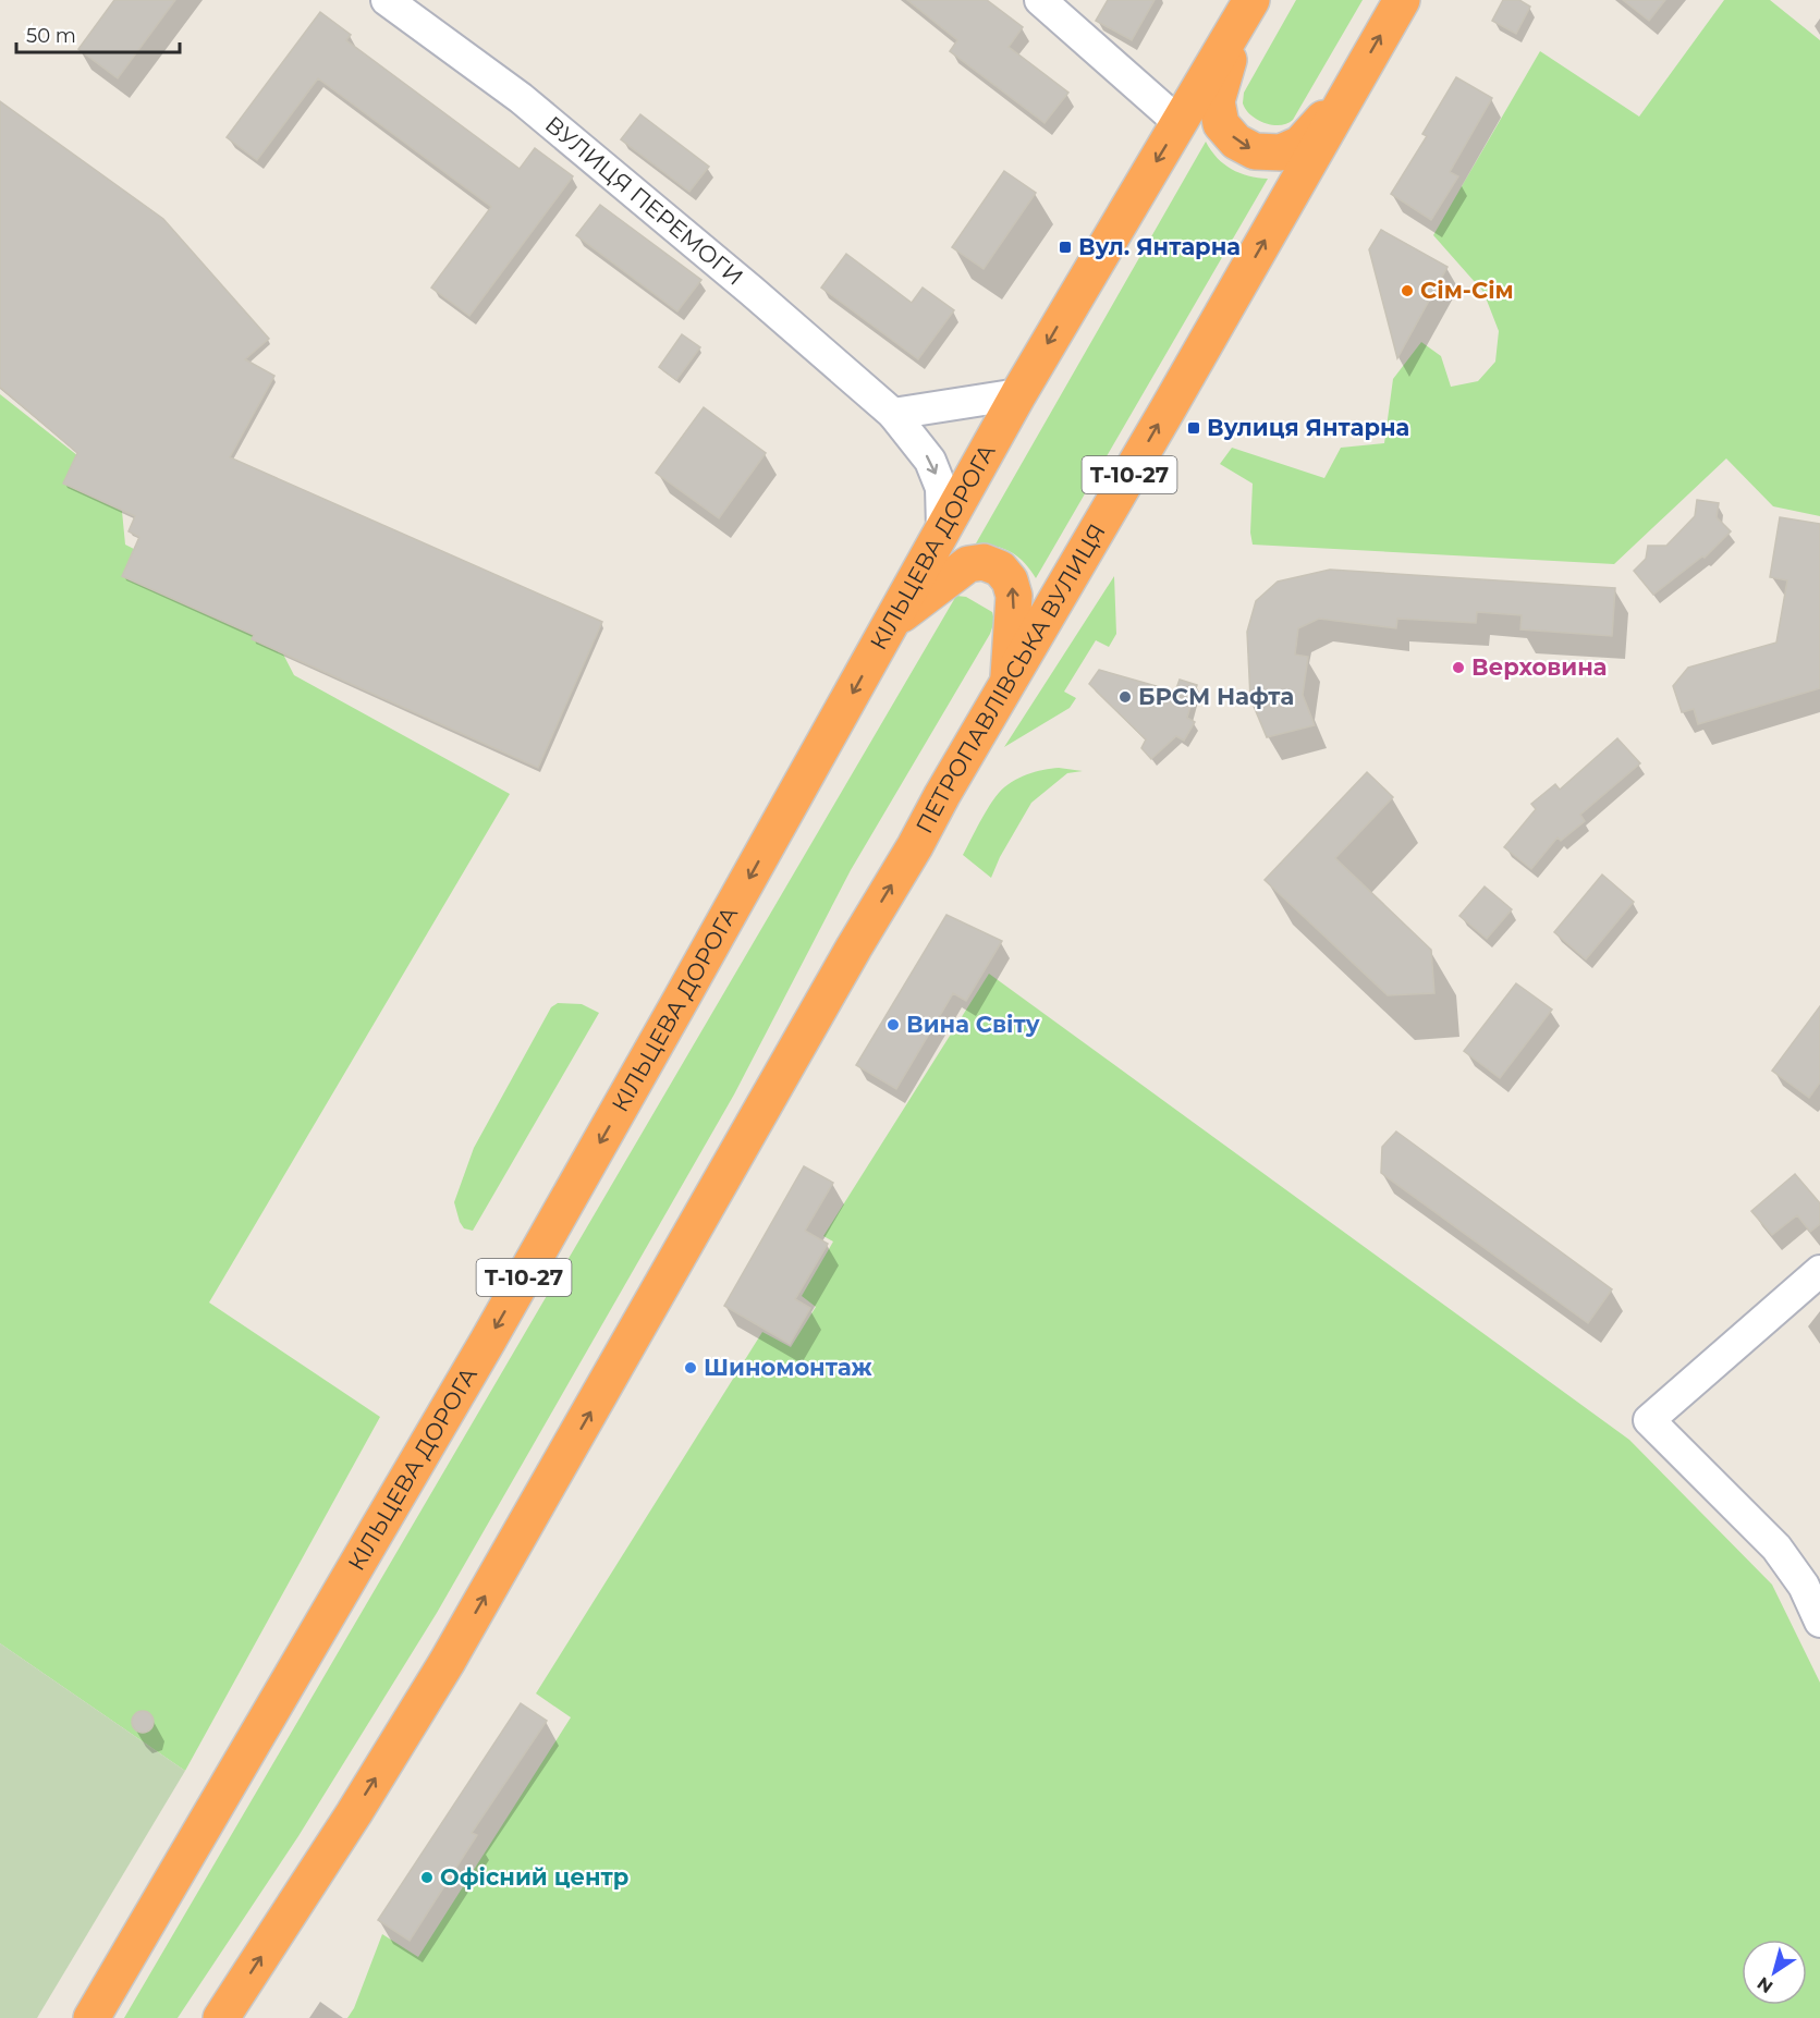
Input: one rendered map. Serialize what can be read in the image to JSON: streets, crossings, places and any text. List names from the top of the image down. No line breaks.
{"streets":{"highway":["Т-10-27","КІЛЬЦЕВА ДОРОГА","ПЕТРОПАВЛІВСЬКА ВУЛИЦЯ"],"street":["ВУЛИЦЯ ПЕРЕМОГИ"]},"crossings":[["ВУЛИЦЯ ПЕРЕМОГИ","КІЛЬЦЕВА ДОРОГА"]],"one_way":["КІЛЬЦЕВА ДОРОГА","ПЕТРОПАВЛІВСЬКА ВУЛИЦЯ"],"places":{"transit":["Вул. Янтарна","Вулиця Янтарна"],"other":["Сім-Сім","Верховина","БРСМ Нафта","Вина Світу","Шиномонтаж","Офісний центр"]},"scale_bar":"50 m","north":"bottom left"}
